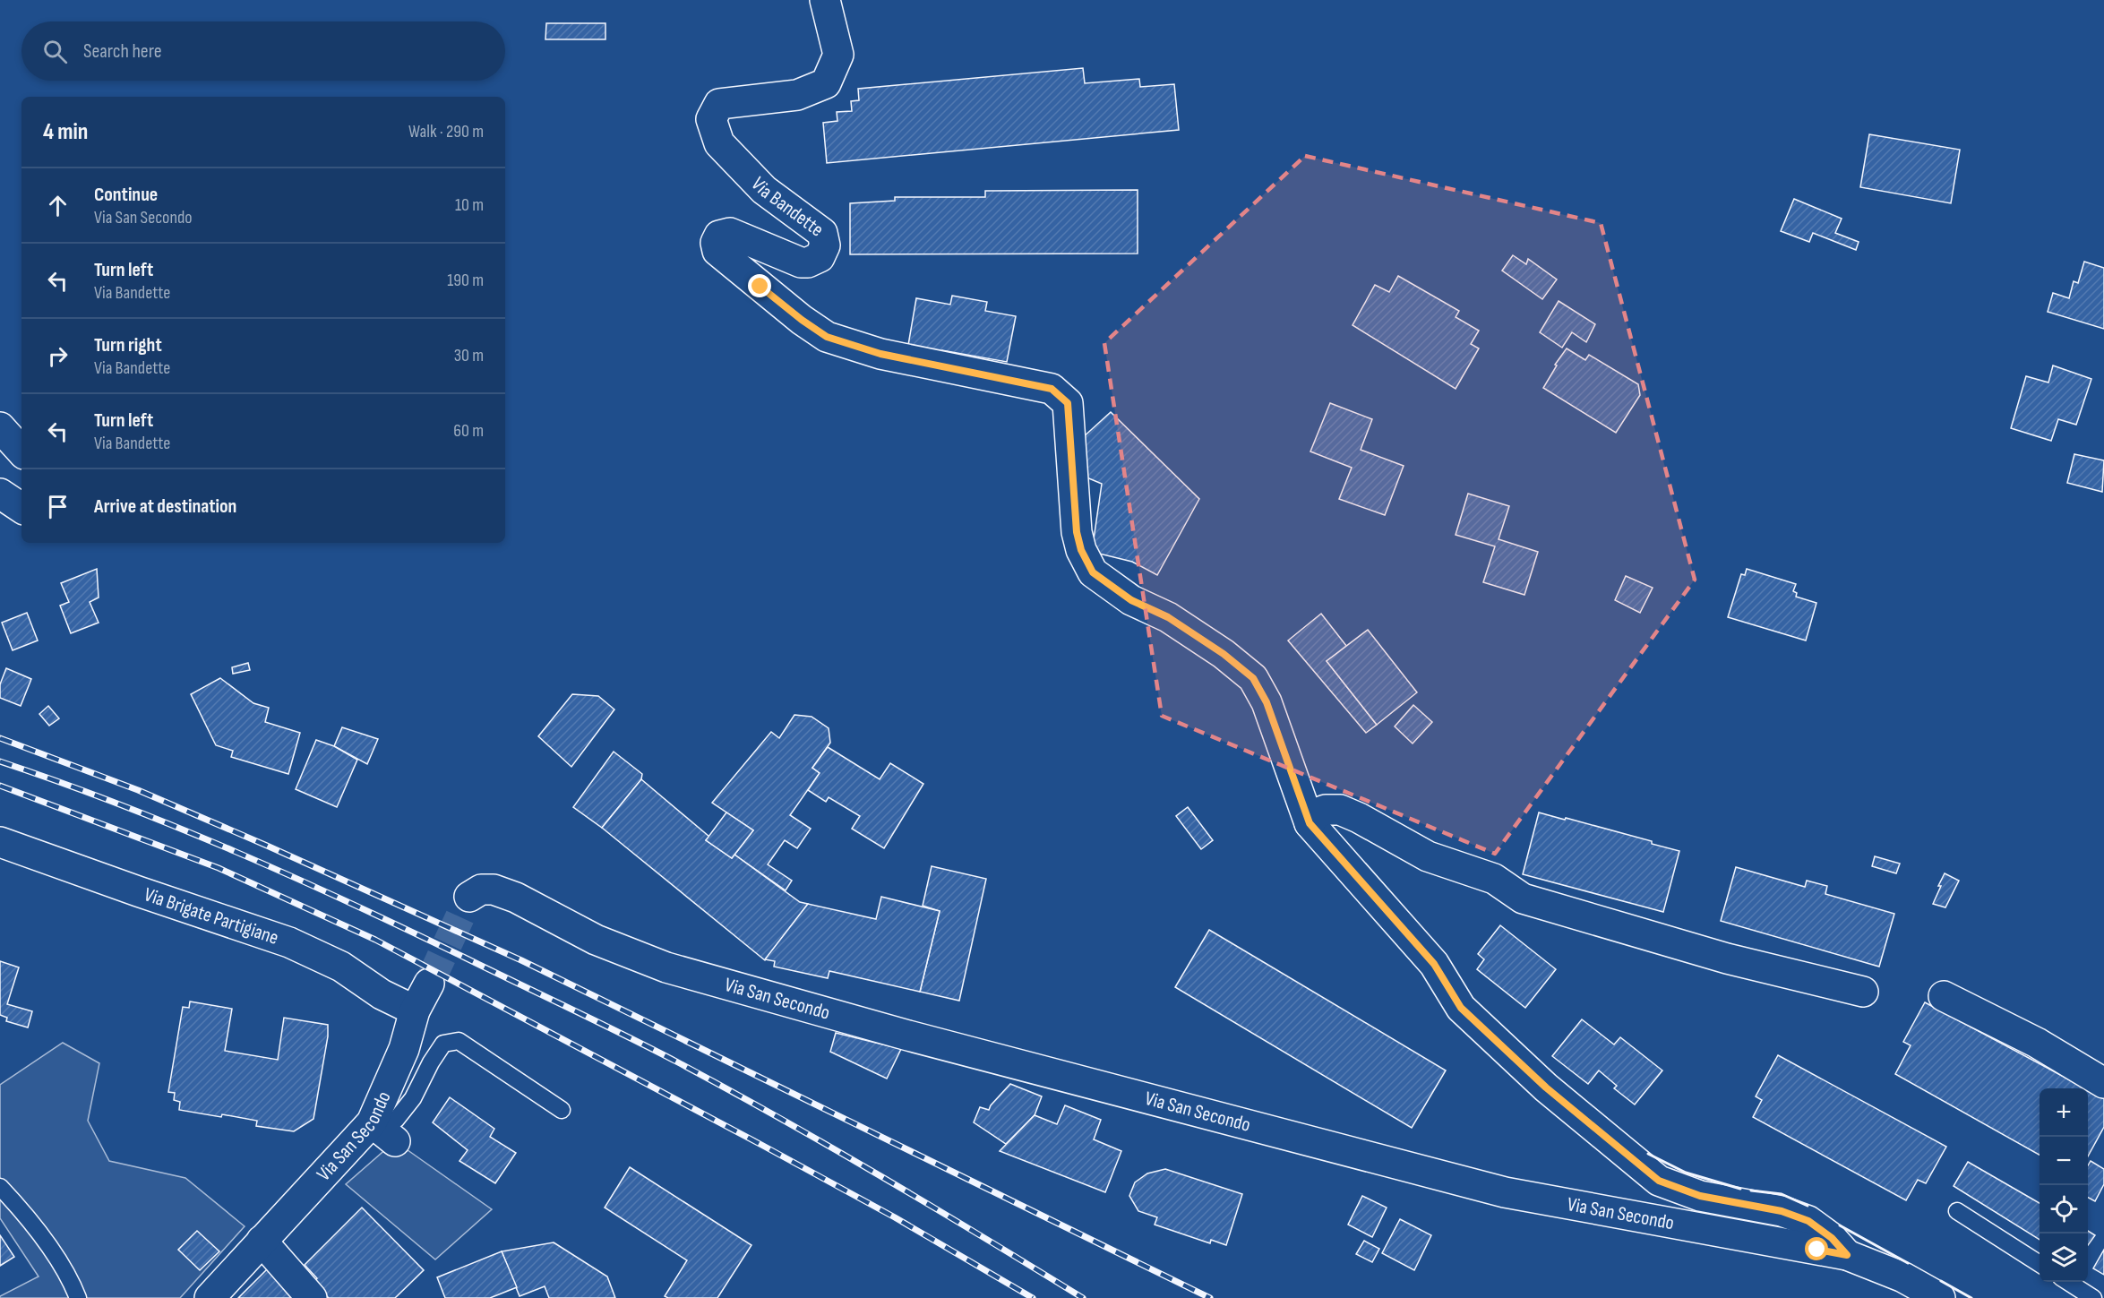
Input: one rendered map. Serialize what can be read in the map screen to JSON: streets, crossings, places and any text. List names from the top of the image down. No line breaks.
{"streets":{"street":["Via Bandette","Via Brigate Partigiane","Via San Secondo"]},"crossings":[["Via Bandette","Via San Secondo"],["Via Brigate Partigiane","Via San Secondo"]],"page":{"search":"Search here","heading":["4 min","Walk · 290 m"],"list":[["Continue","Via San Secondo","10 m"],["Turn left","Via Bandette","190 m"],["Turn right","Via Bandette","30 m"],["Turn left","Via Bandette","60 m"],"Arrive at destination"],"map_buttons":["+","−"]}}
